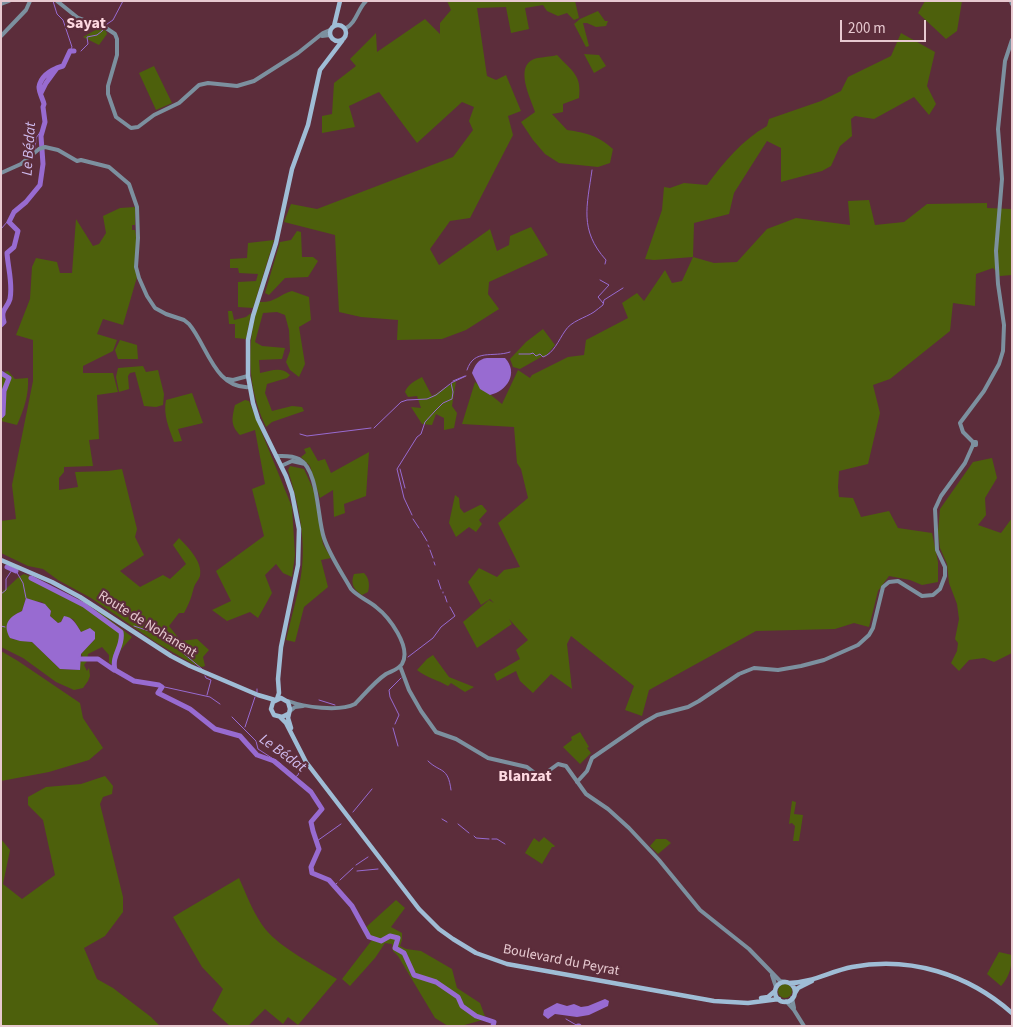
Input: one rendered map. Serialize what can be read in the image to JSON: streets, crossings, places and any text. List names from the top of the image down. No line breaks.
{"streets":{"main road":["Route de Nohanent","Boulevard du Peyrat"]},"crossings":[["Route de Nohanent","Boulevard du Peyrat"]],"districts":["Sayat","Blanzat"],"water":["Le Bédat"],"scale_bar":"200 m"}
